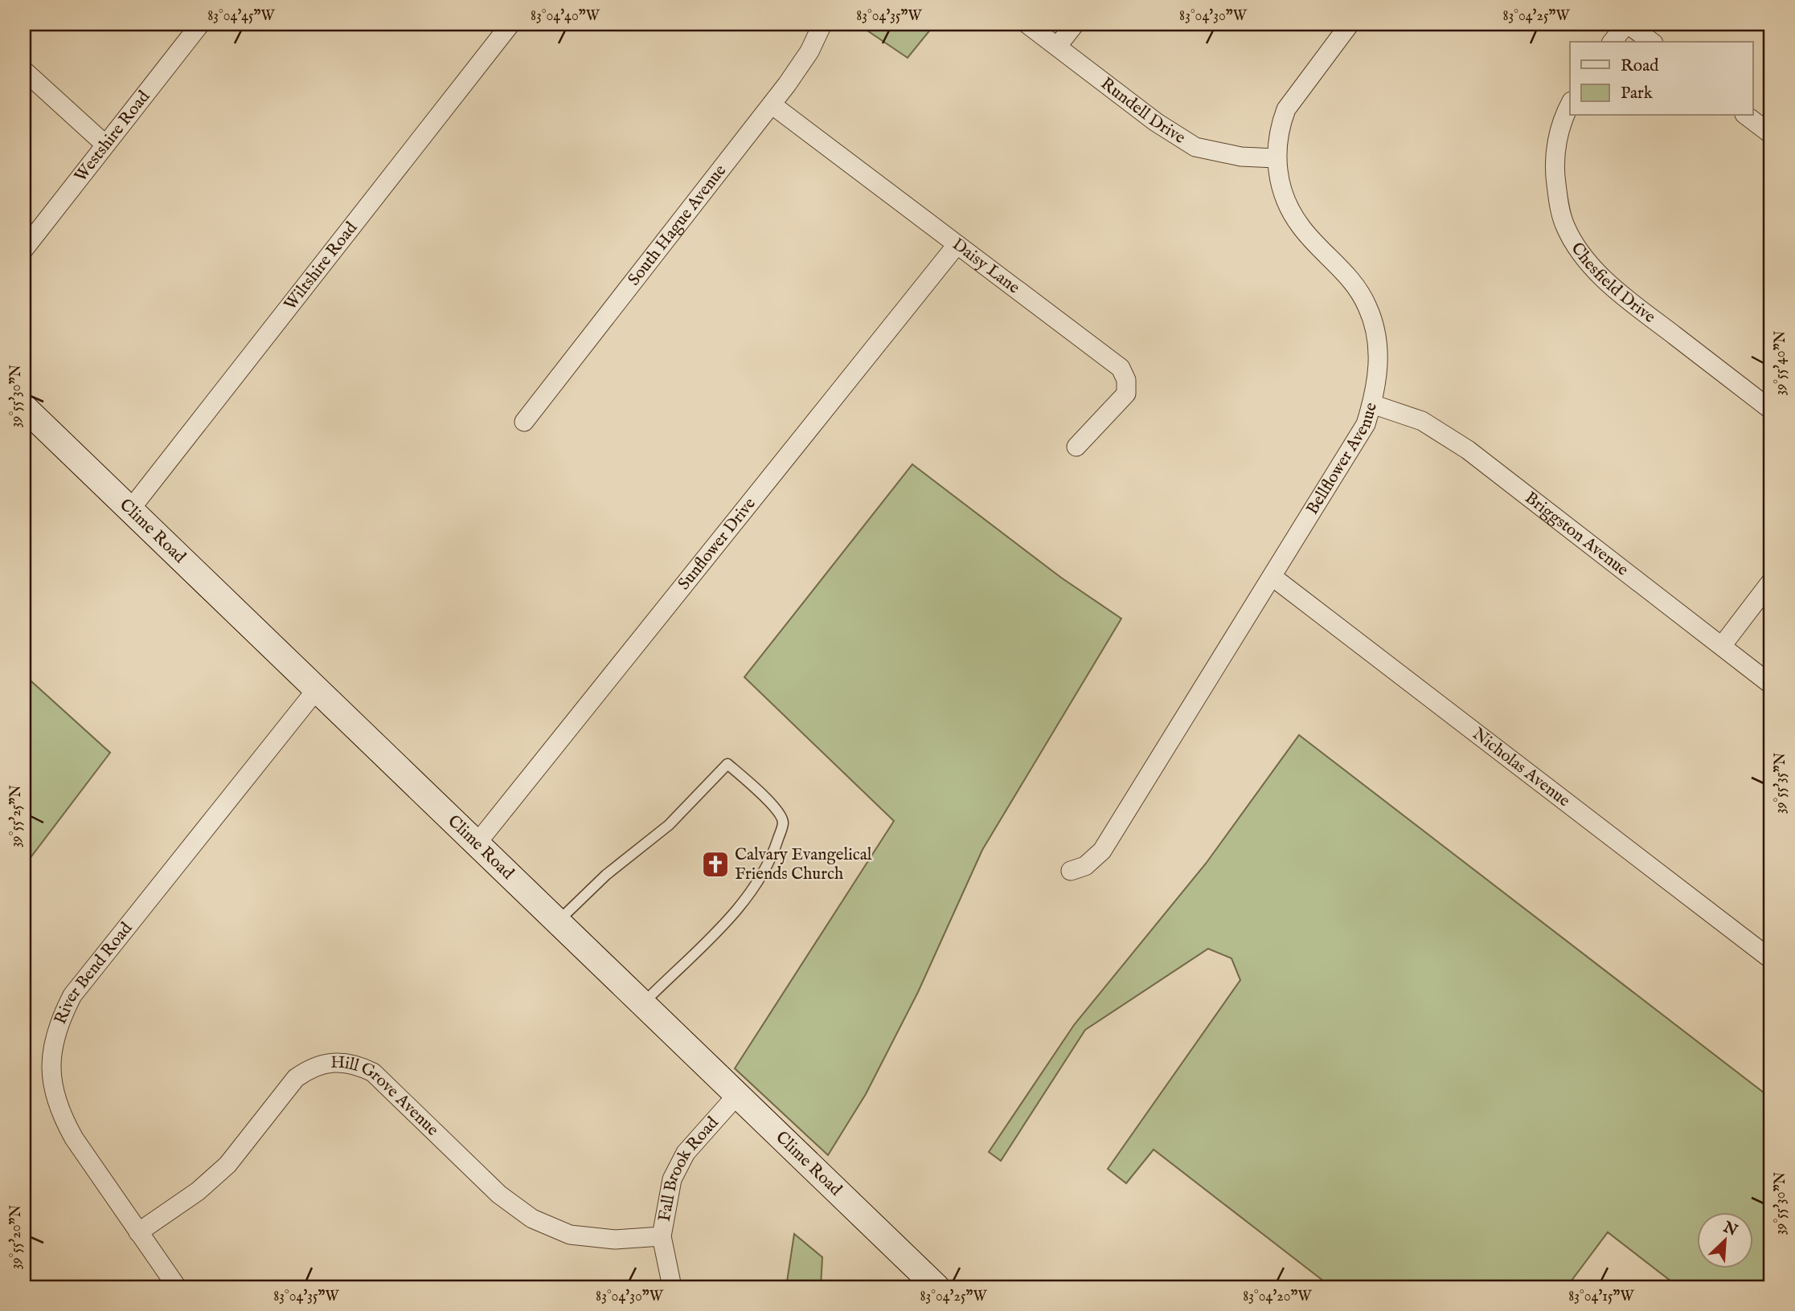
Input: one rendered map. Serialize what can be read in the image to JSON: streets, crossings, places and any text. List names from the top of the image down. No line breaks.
{"streets":{"main road":["Clime Road"],"street":["Rundell Drive","Westshire Road","South Hague Avenue","Wiltshire Road","Daisy Lane","Chesfield Drive","Bellflower Avenue","Briggston Avenue","Sunflower Drive","Nicholas Avenue","River Bend Road","Hill Grove Avenue","Fall Brook Road"]},"crossings":[["Rundell Drive","Bellflower Avenue"],["South Hague Avenue","Daisy Lane"],["Wiltshire Road","Clime Road"],["Daisy Lane","Sunflower Drive"],["Bellflower Avenue","Briggston Avenue"],["Bellflower Avenue","Nicholas Avenue"],["Clime Road","Sunflower Drive"],["Clime Road","River Bend Road"],["Clime Road","Fall Brook Road"],["River Bend Road","Hill Grove Avenue"],["Hill Grove Avenue","Fall Brook Road"]],"places":{"church":["Calvary Evangelical Friends Church"]},"legend":["Road","Park"],"north":"top right","coordinates":["83°04'45\"W","83°04'40\"W","83°04'35\"W","83°04'30\"W","83°04'25\"W","39°55'40\"N","39°55'30\"N","39°55'35\"N","39°55'25\"N","39°55'20\"N","83°04'20\"W","83°04'15\"W"]}
